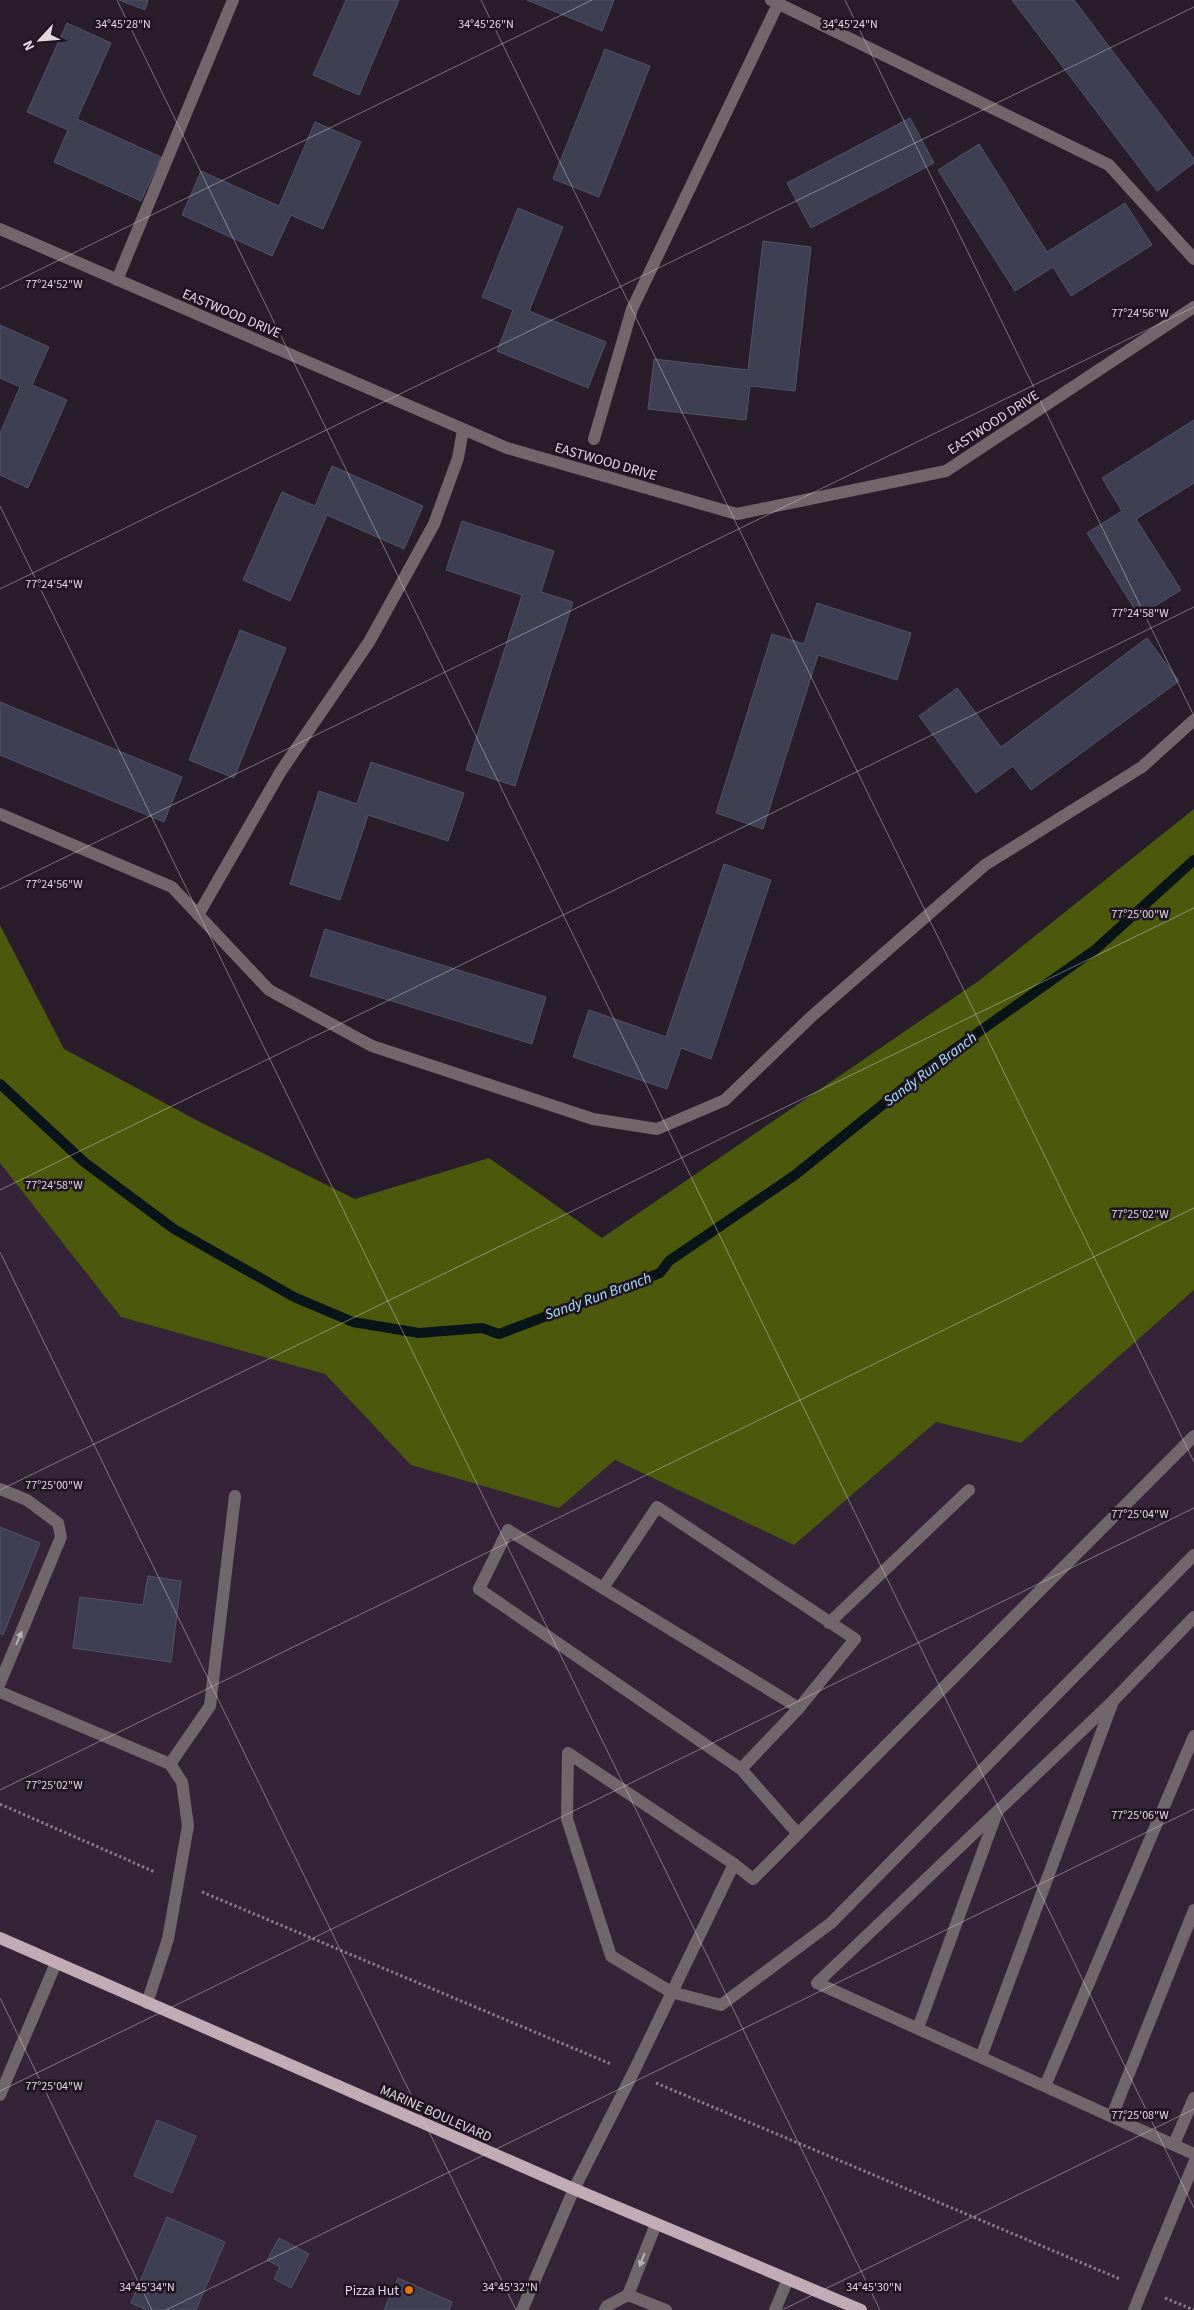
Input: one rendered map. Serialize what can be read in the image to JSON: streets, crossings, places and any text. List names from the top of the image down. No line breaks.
{"streets":{"main road":["MARINE BOULEVARD"],"street":["EASTWOOD DRIVE"]},"water":["Sandy Run Branch"],"places":["Pizza Hut"],"north":"bottom left","coordinates":["34°45'28\"N","34°45'26\"N","34°45'24\"N","77°24'52\"W","77°24'56\"W","77°24'54\"W","77°24'58\"W","77°25'00\"W","77°25'02\"W","77°25'04\"W","77°25'06\"W","77°25'08\"W","34°45'34\"N","34°45'32\"N","34°45'30\"N"]}
